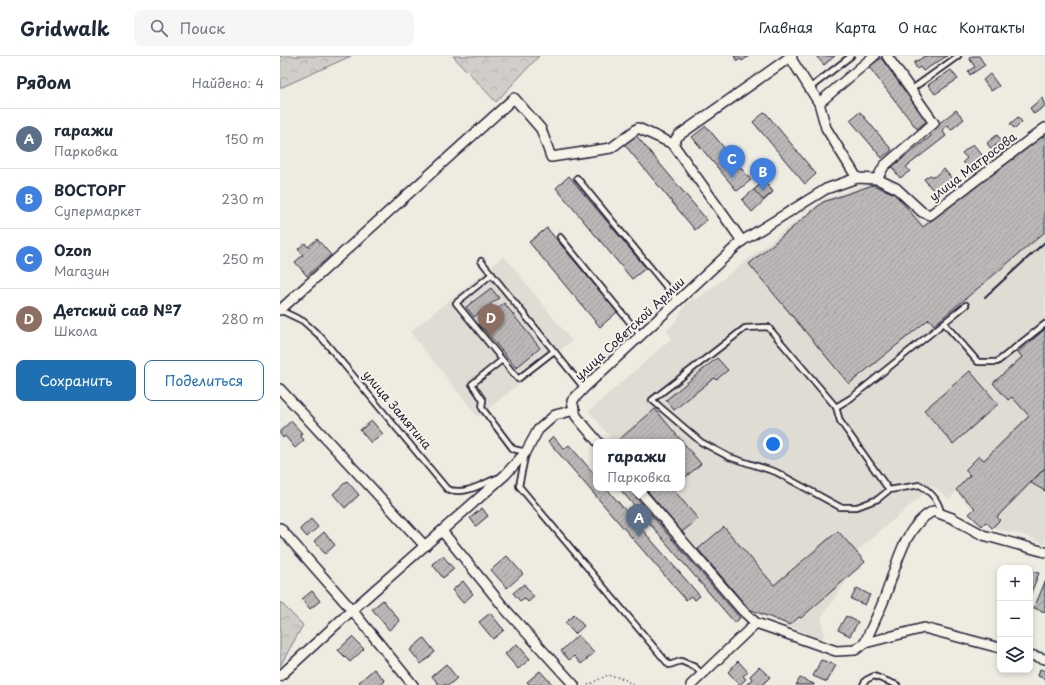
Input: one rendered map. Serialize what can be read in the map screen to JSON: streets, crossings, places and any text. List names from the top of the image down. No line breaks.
{"streets":{"street":["улица Матросова","улица Советской Армии","улица Замятина"]},"crossings":[["улица Матросова","улица Советской Армии"],["улица Советской Армии","улица Замятина"]],"page":{"header":"Gridwalk","search":"Поиск","nav":["Главная","Карта","О нас","Контакты"],"heading":["Рядом","Найдено: 4"],"list":[{"mark":"A","name":"гаражи","note":"Парковка","value":"150 m"},{"mark":"B","name":"ВОСТОРГ","note":"Супермаркет","value":"230 m"},{"mark":"C","name":"Ozon","note":"Магазин","value":"250 m"},{"mark":"D","name":"Детский сад №7","note":"Школа","value":"280 m"}],"pins":["C","B","D","A"],"buttons":["Сохранить","Поделиться"],"popup":["гаражи","Парковка"],"map_buttons":["+","−"]}}
